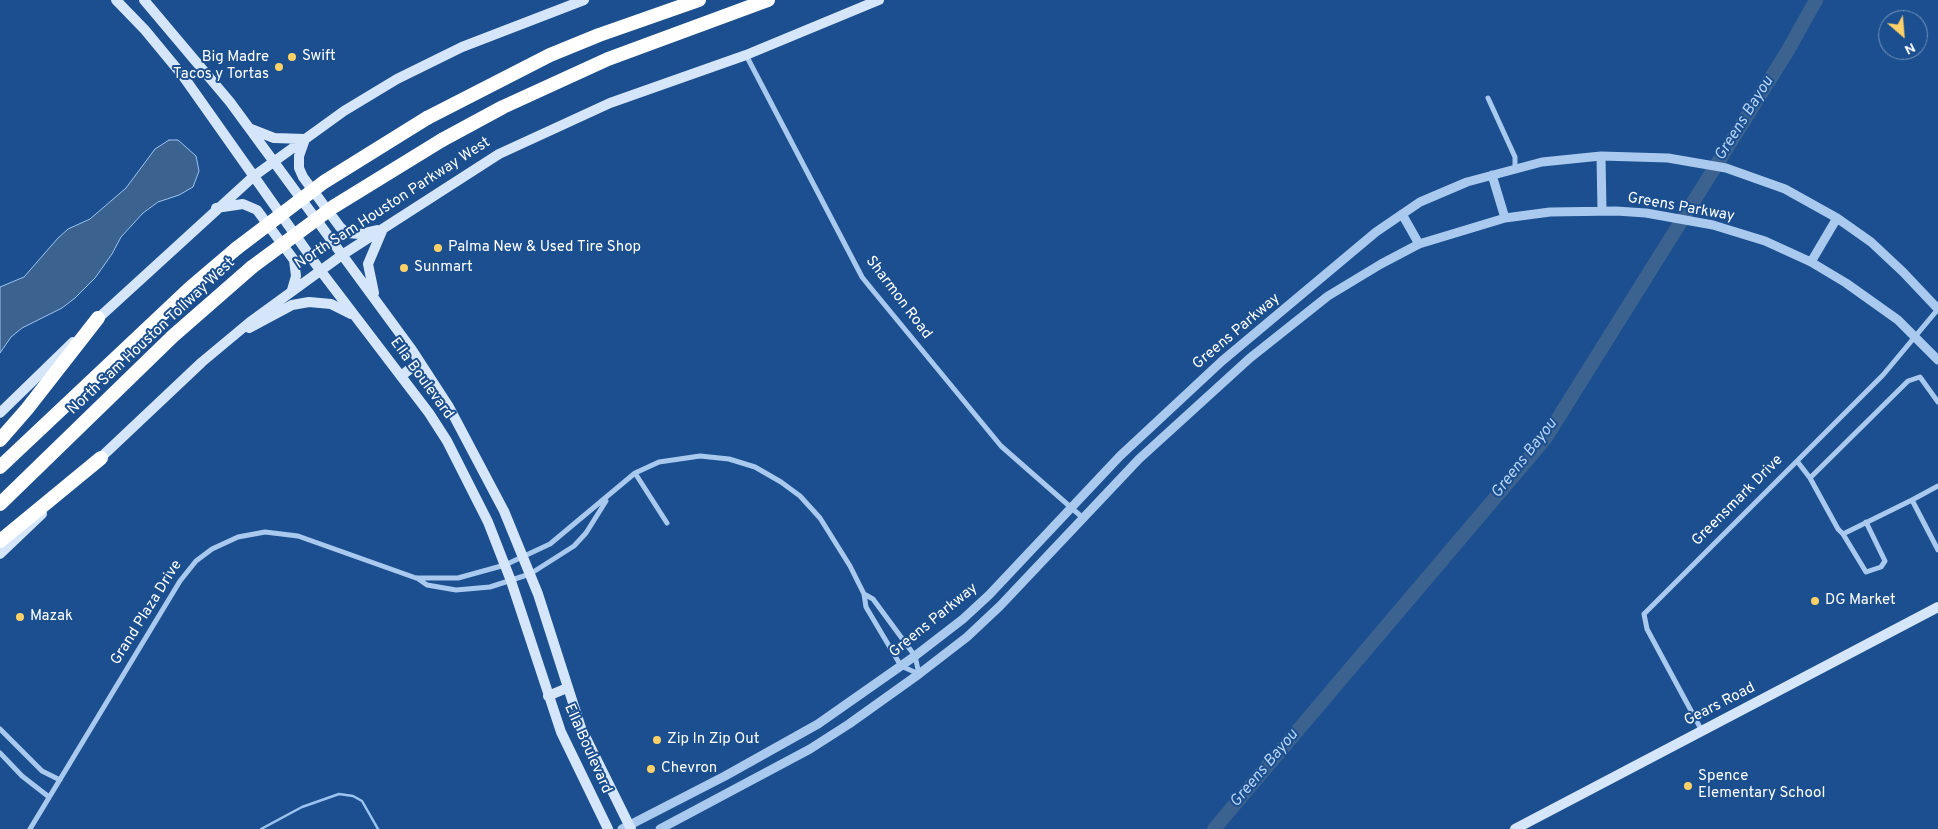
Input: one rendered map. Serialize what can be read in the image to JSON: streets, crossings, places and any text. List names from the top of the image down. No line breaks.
{"streets":{"highway":["North Sam Houston Tollway West"],"main road":["North Sam Houston Parkway West","Ella Boulevard","Gears Road"],"street":["Greens Parkway","Sharmon Road","Greensmark Drive","Grand Plaza Drive"]},"crossings":[["North Sam Houston Parkway West","Sharmon Road"],["North Sam Houston Parkway West","Ella Boulevard"],["Greens Parkway","Sharmon Road"],["Greens Parkway","Ella Boulevard"],["Greens Parkway","Greensmark Drive"],["Greens Parkway","Grand Plaza Drive"],["Ella Boulevard","Grand Plaza Drive"],["Greensmark Drive","Gears Road"]],"water":["Greens Bayou"],"places":["Swift","Big Madre Tacos y Tortas","Palma New & Used Tire Shop","Sunmart","DG Market","Mazak","Zip In Zip Out","Chevron","Spence Elementary School"],"north":"bottom right"}
